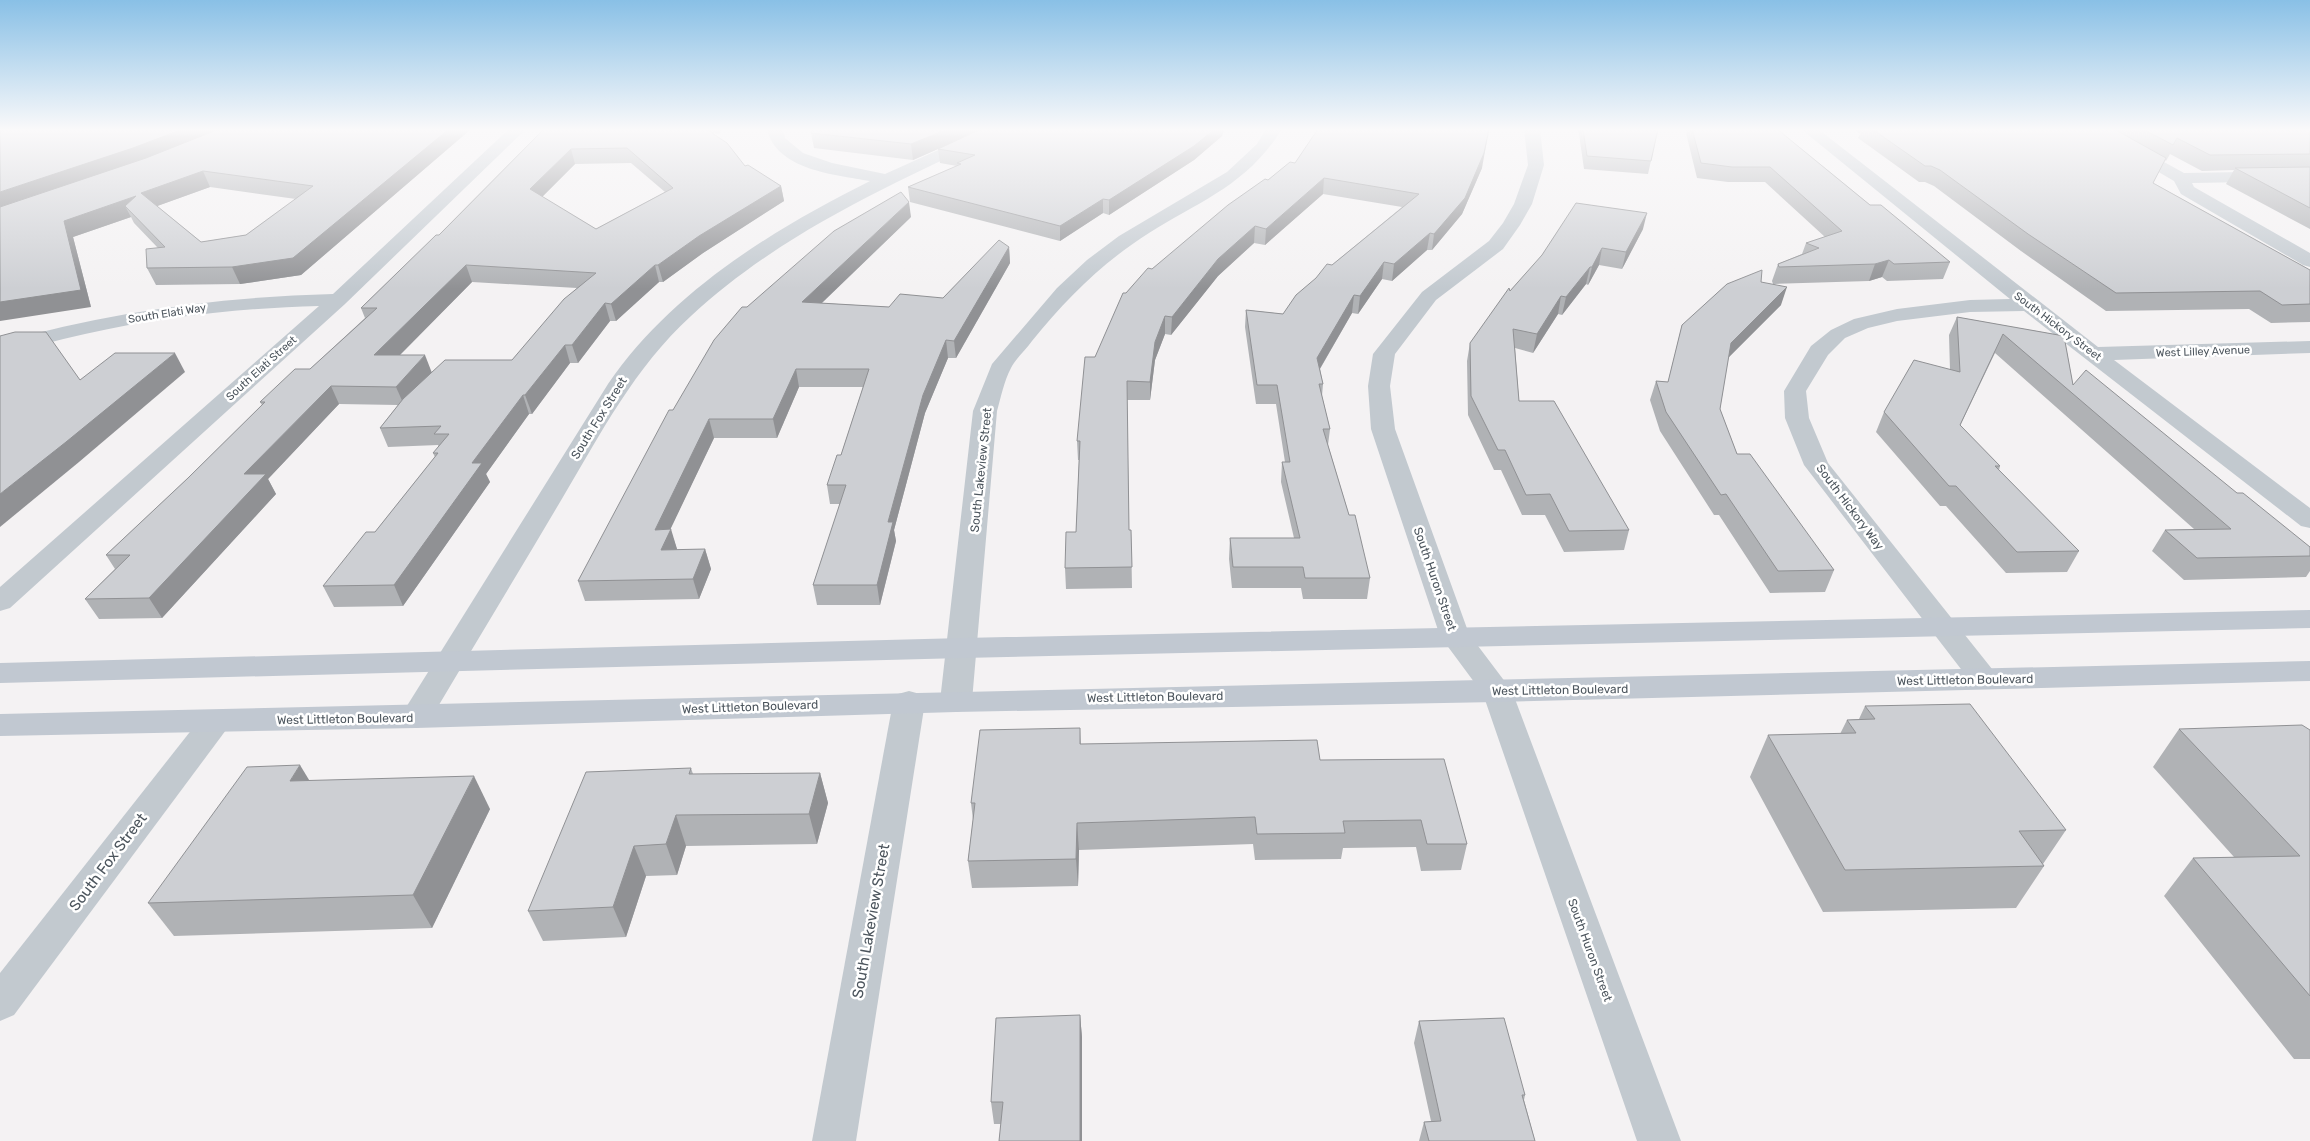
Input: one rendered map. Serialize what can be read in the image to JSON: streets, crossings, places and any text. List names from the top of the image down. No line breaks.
{"streets":{"main road":["West Littleton Boulevard"],"street":["South Elati Way","South Hickory Street","West Lilley Avenue","South Elati Street","South Fox Street","South Lakeview Street","South Hickory Way","South Huron Street"]},"crossings":[["South Elati Way","South Elati Street"],["South Hickory Street","West Lilley Avenue"],["South Hickory Street","South Hickory Way"],["South Fox Street","West Littleton Boulevard"],["South Lakeview Street","West Littleton Boulevard"],["South Hickory Way","West Littleton Boulevard"],["South Huron Street","West Littleton Boulevard"]]}
